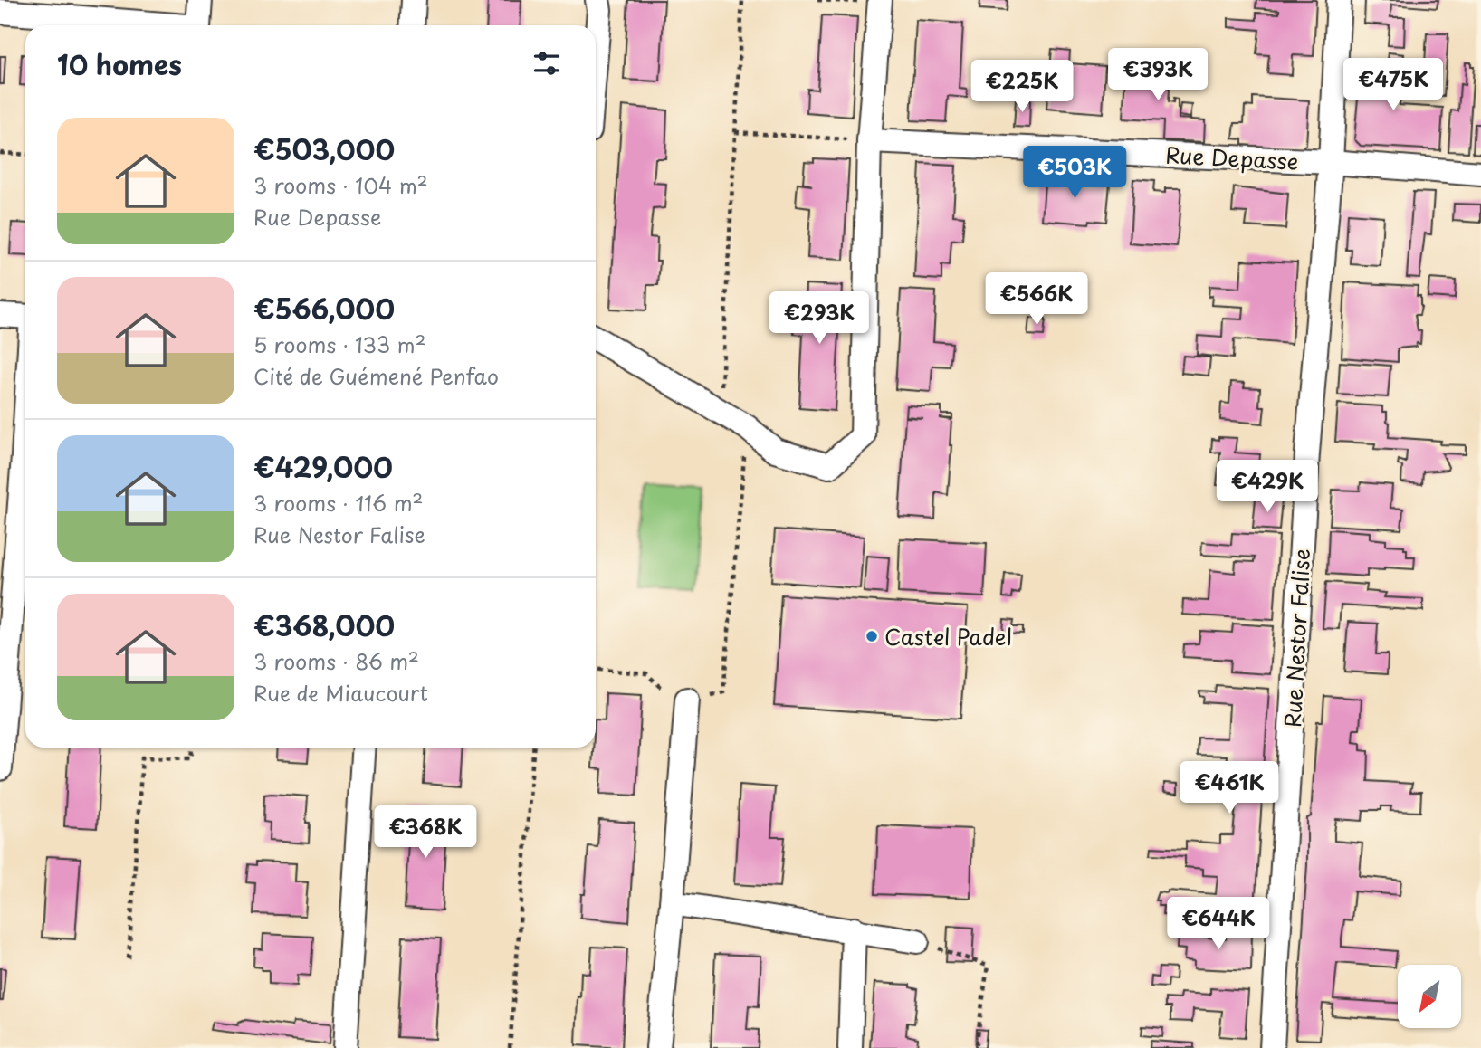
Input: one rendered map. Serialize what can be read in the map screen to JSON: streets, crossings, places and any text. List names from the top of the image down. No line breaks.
{"streets":{"street":["Rue Depasse","Rue Nestor Falise"]},"crossings":[["Rue Depasse","Rue Nestor Falise"]],"places":["Castel Padel"],"north":"bottom left","page":{"heading":"10 homes","price":["€393K","€475K","€225K","€503K","€566K","€293K","€429K","€461K","€368K","€644K"],"list":[{"name":"€503,000","note":"3 rooms · 104 m² · Rue Depasse"},{"name":"€566,000","note":"5 rooms · 133 m² · Cité de Guémené Penfao"},{"name":"€429,000","note":"3 rooms · 116 m² · Rue Nestor Falise"},{"name":"€368,000","note":"3 rooms · 86 m² · Rue de Miaucourt"}]}}
